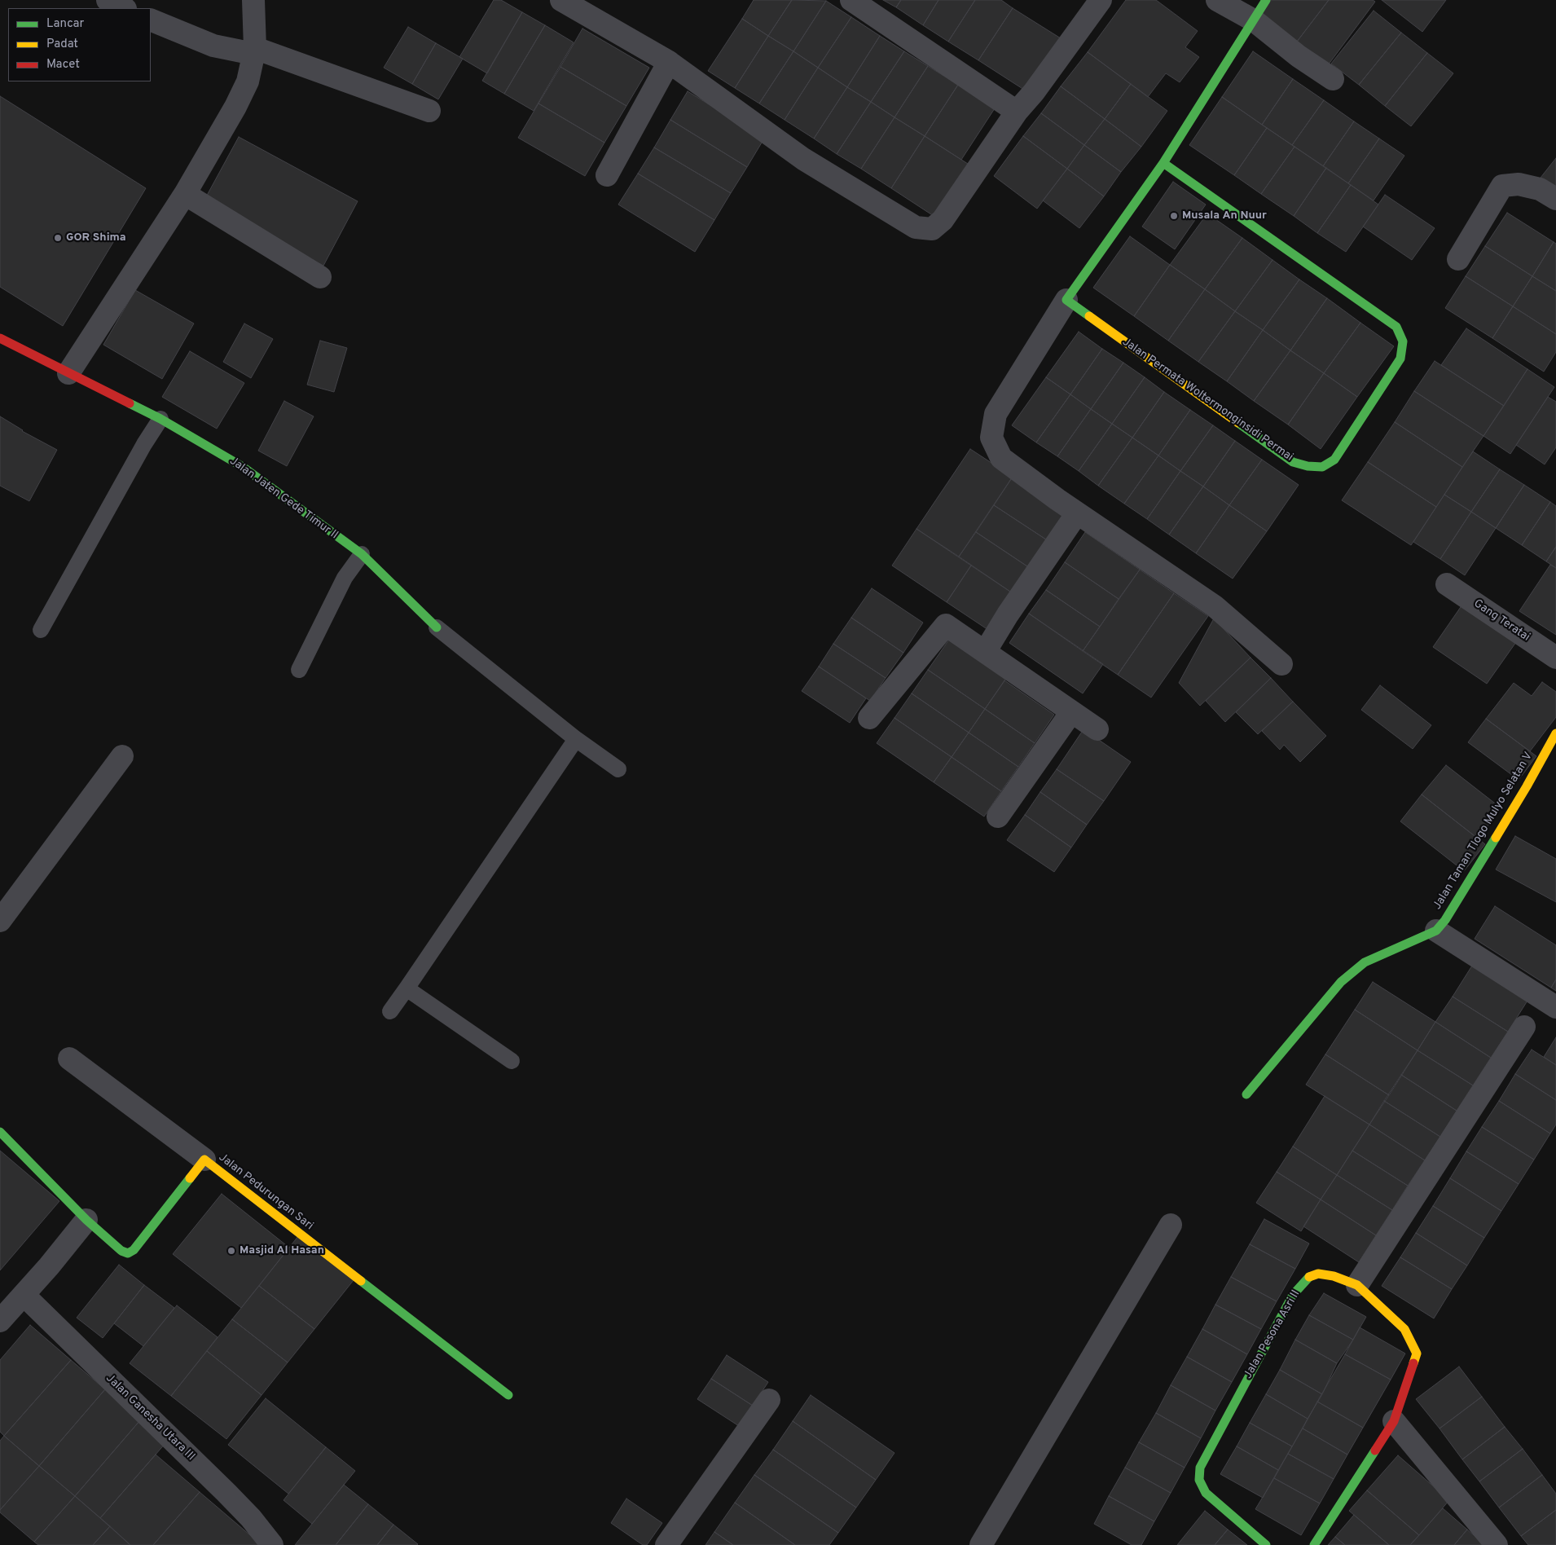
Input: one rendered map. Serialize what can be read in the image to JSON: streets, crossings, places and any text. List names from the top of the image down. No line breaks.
{"streets":{"street":["Jalan Permata Woltermonginsidi Permai","Jalan Jaten Gede Timur II","Gang Teratai","Jalan Taman Tlogo Mulyo Selatan V","Jalan Pedurungan Sari","Jalan Pesona Asri II","Jalan Ganesha Utara III"]},"places":["Musala An Nuur","GOR Shima","Masjid Al Hasan"],"legend":["Lancar","Padat","Macet"]}
